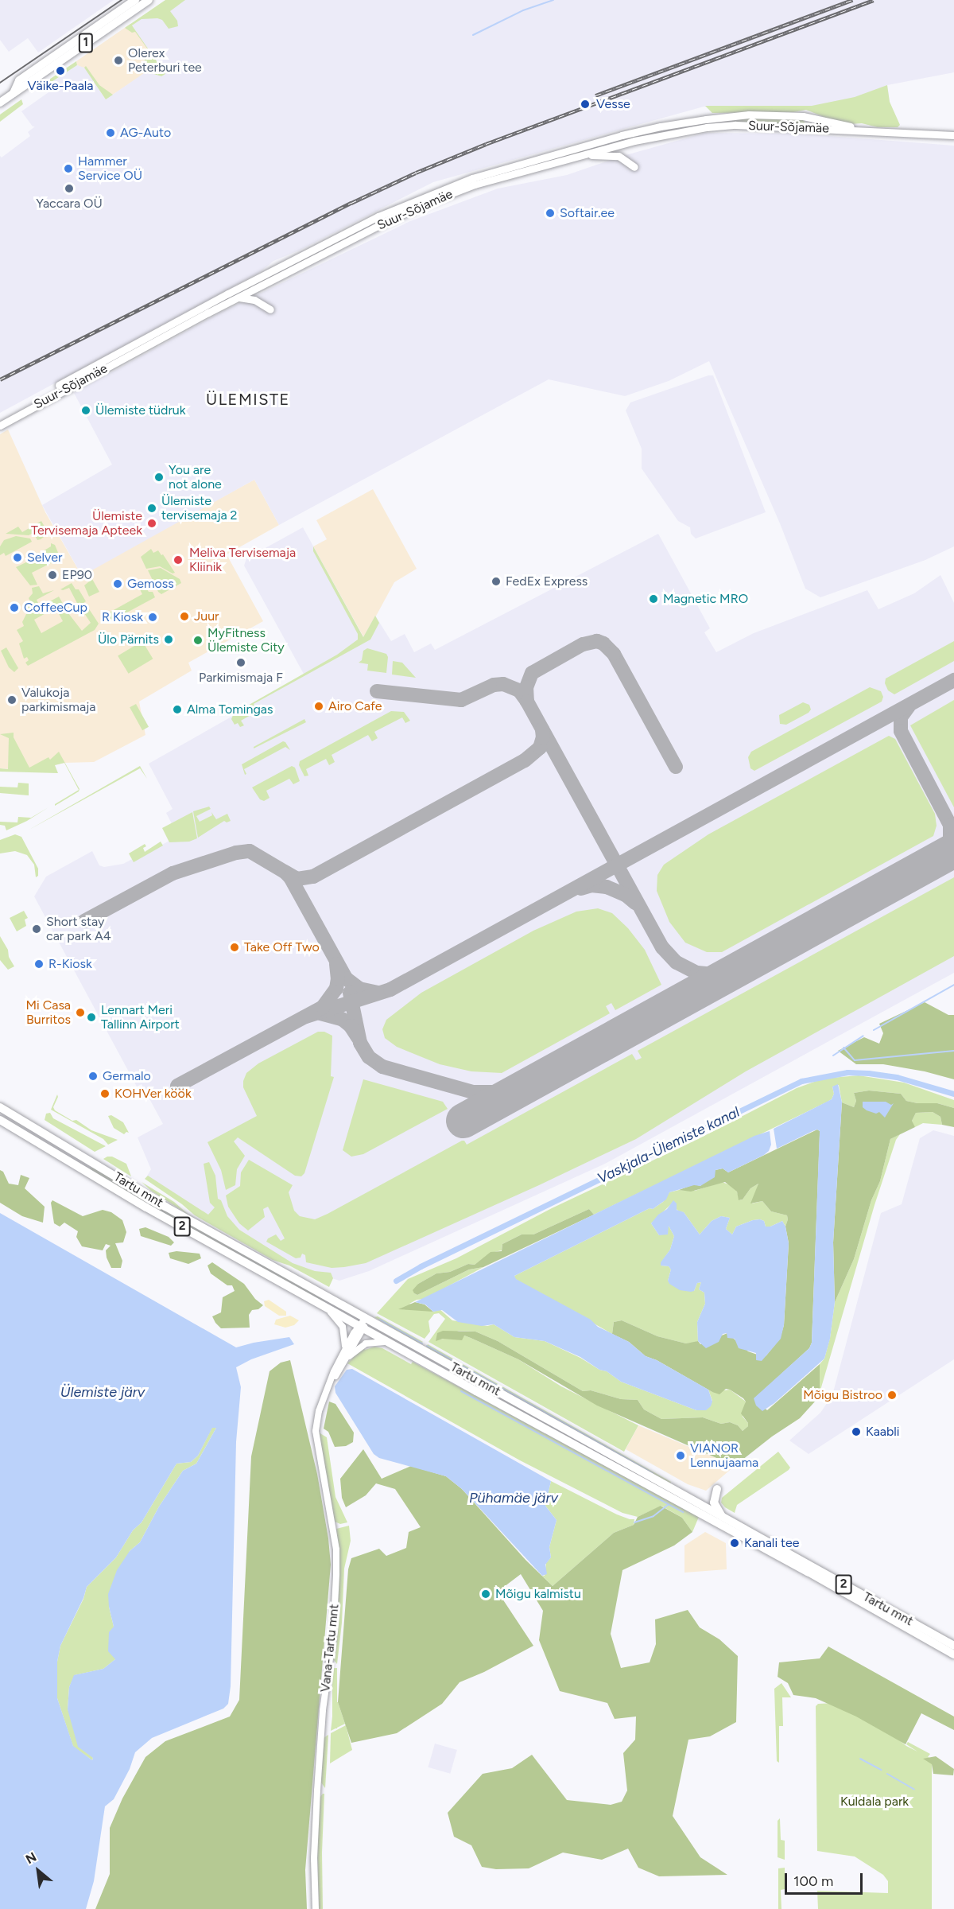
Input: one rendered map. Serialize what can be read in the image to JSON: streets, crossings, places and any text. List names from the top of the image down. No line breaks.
{"streets":{"highway":["1","Tartu mnt","2"],"main road":["Suur-Sõjamäe"],"street":["Vana-Tartu mnt"]},"crossings":[["Tartu mnt","Vana-Tartu mnt"]],"districts":["ÜLEMISTE"],"water":["Vaskjala-Ülemiste kanal","Ülemiste järv","Pühamäe järv"],"parks":["Kuldala park"],"places":["Olerex Peterburi tee","Väike-Paala","Vesse","AG-Auto","Hammer Service OÜ","Yaccara OÜ","Softair.ee","Ülemiste tüdruk","You are not alone","Ülemiste tervisemaja 2","Ülemiste Tervisemaja Apteek","Selver","Meliva Tervisemaja Kliinik","EP90","FedEx Express","Gemoss","Magnetic MRO","CoffeeCup","Juur","R Kiosk","Ülo Pärnits","MyFitness Ülemiste City","Parkimismaja F","Valukoja parkimismaja","Airo Cafe","Alma Tomingas","Short stay car park A4","Take Off Two","R-Kiosk","Mi Casa Burritos","Lennart Meri Tallinn Airport","Germalo","KOHVer köök","Mõigu Bistroo","Kaabli","VIANOR Lennujaama","Kanali tee","Mõigu kalmistu"],"scale_bar":"100 m","north":"top left"}
